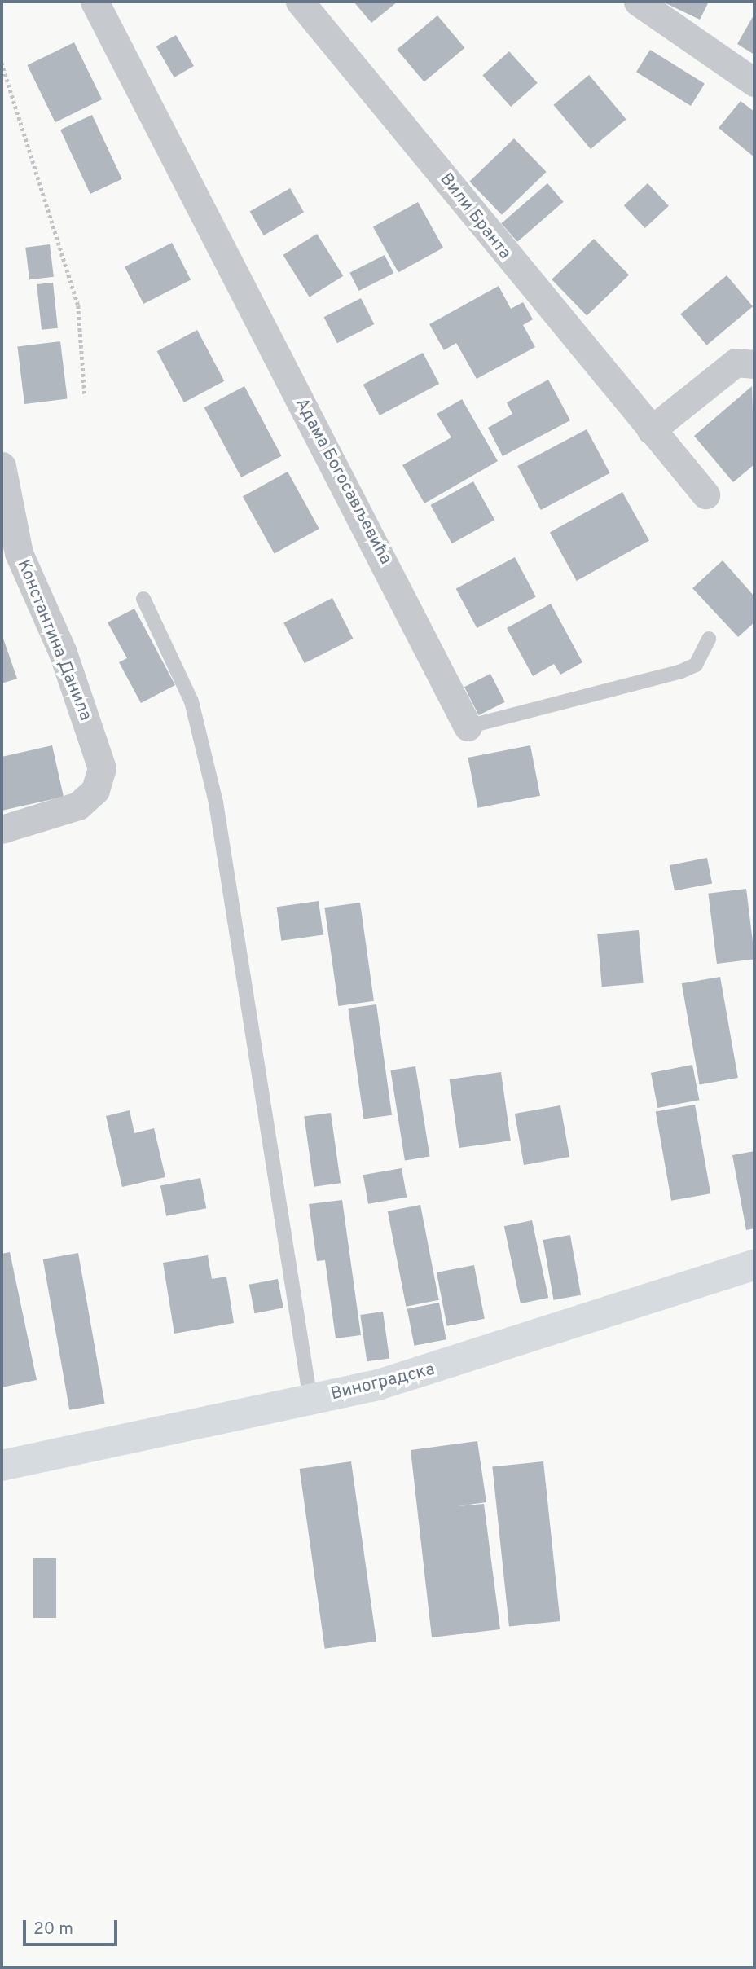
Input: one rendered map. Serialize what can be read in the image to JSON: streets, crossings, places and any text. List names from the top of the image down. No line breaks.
{"streets":{"street":["Вили Бранта","Адама Богосављевића","Константина Данила","Виноградска"]},"scale_bar":"20 m"}
